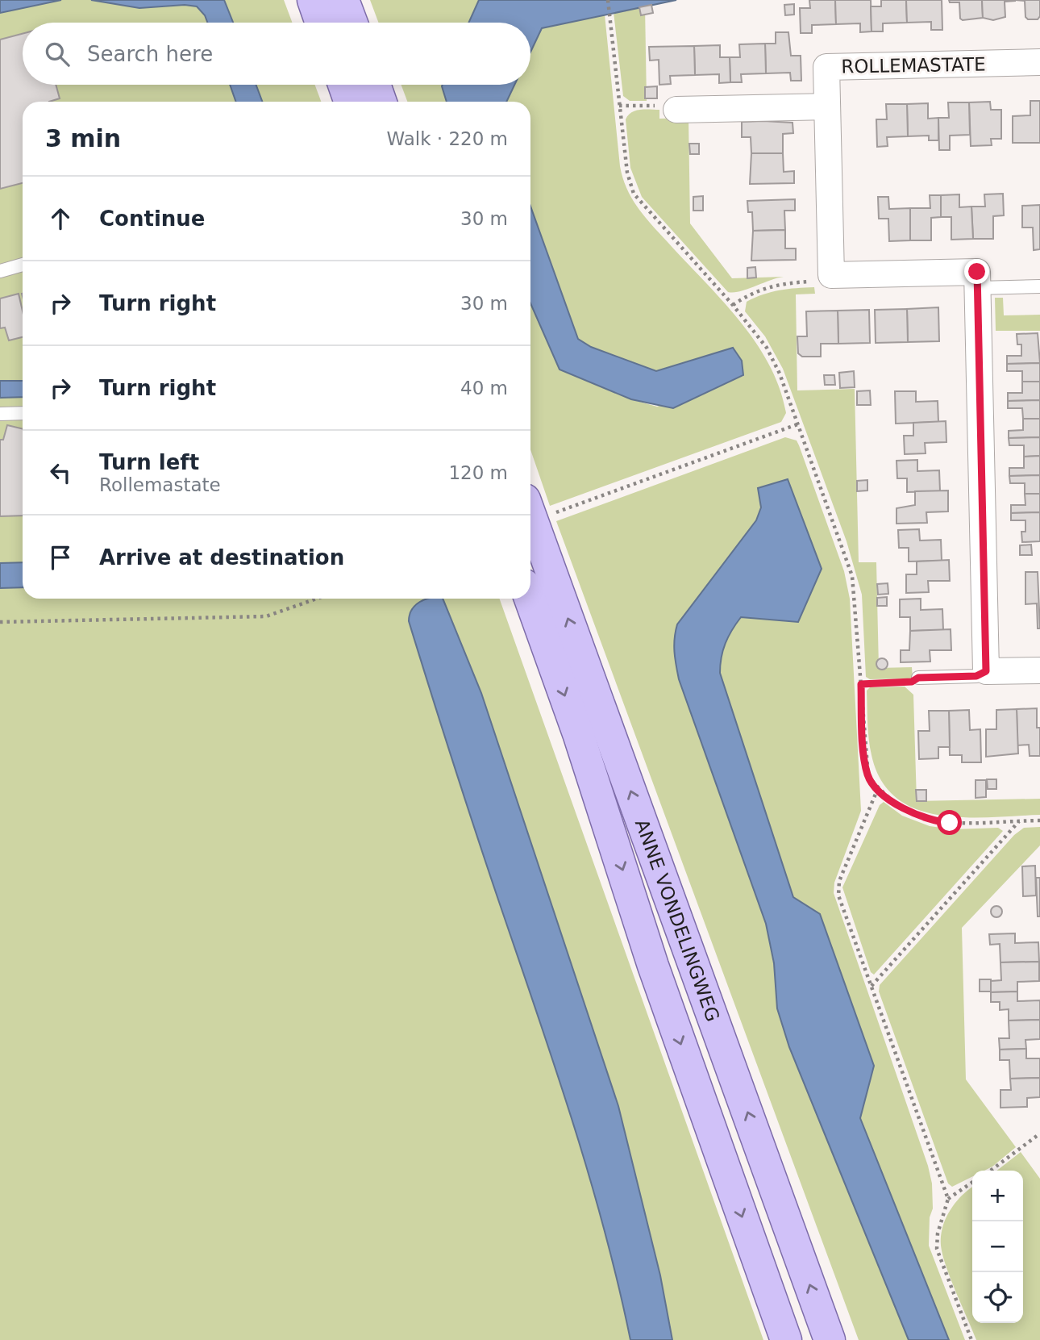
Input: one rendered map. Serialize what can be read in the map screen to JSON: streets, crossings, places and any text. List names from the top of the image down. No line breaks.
{"streets":{"main road":["ANNE VONDELINGWEG"],"street":["ROLLEMASTATE"]},"page":{"search":"Search here","heading":["3 min","Walk · 220 m"],"list":[["Continue","30 m"],["Turn right","30 m"],["Turn right","40 m"],["Turn left","Rollemastate","120 m"],"Arrive at destination"],"map_buttons":["+","−"]}}
